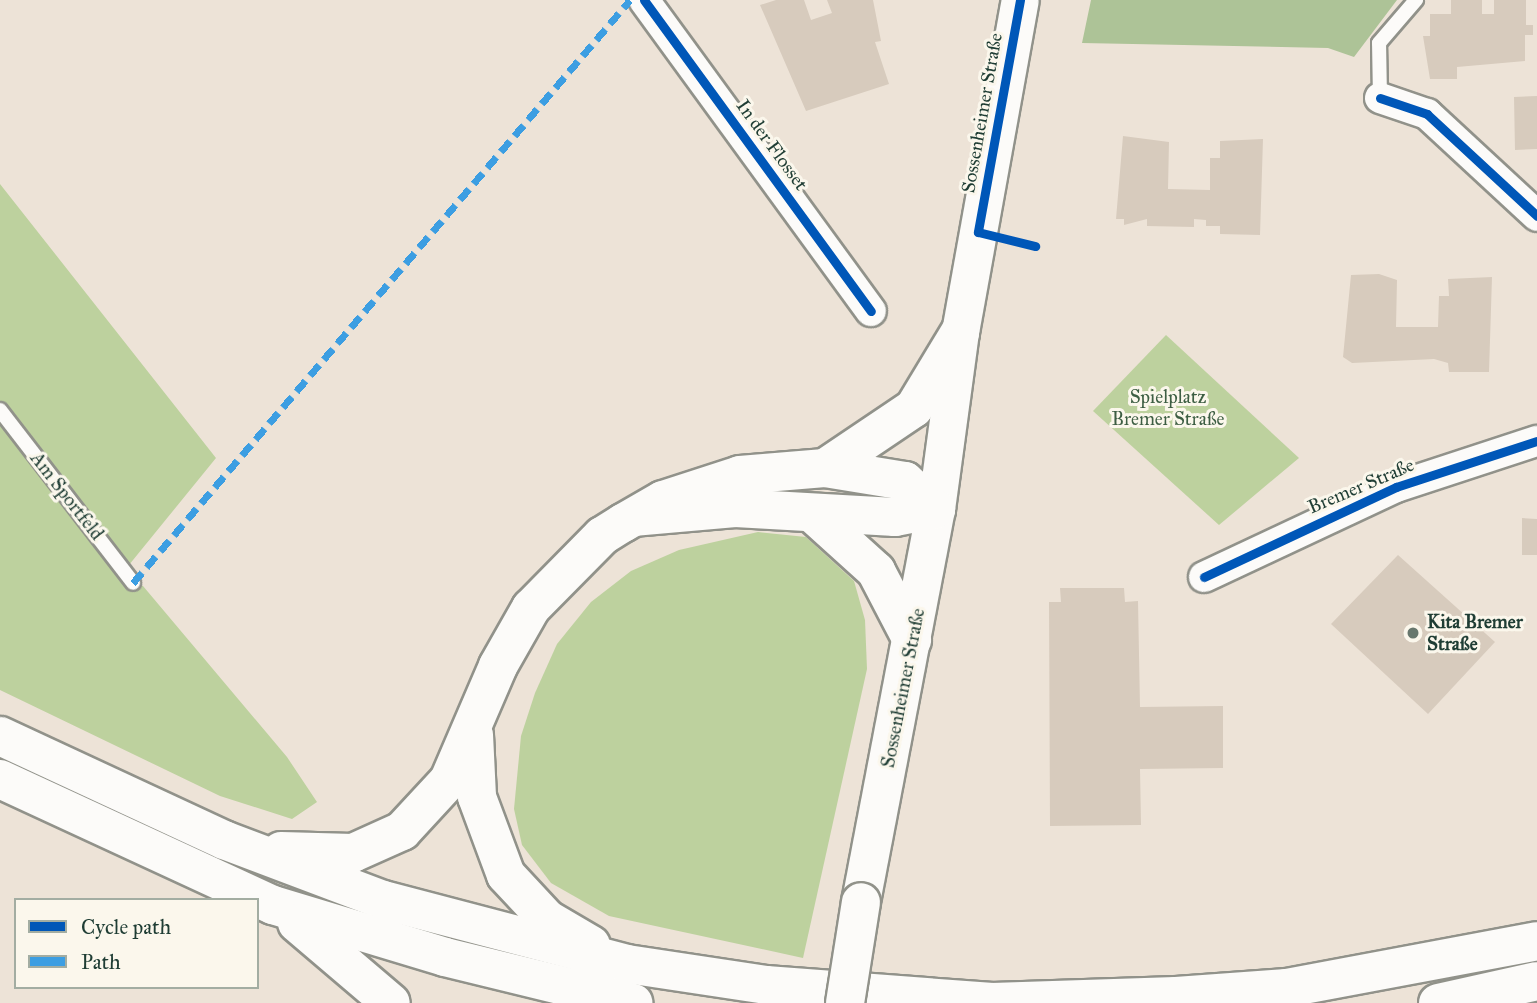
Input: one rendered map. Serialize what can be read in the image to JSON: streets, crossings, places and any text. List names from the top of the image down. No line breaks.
{"streets":{"main road":["Sossenheimer Straße"],"street":["In der Flosset","Bremer Straße"],"lane":["Am Sportfeld"]},"parks":["Spielplatz Bremer Straße"],"places":["Kita Bremer Straße"],"legend":["Cycle path","Path"]}
